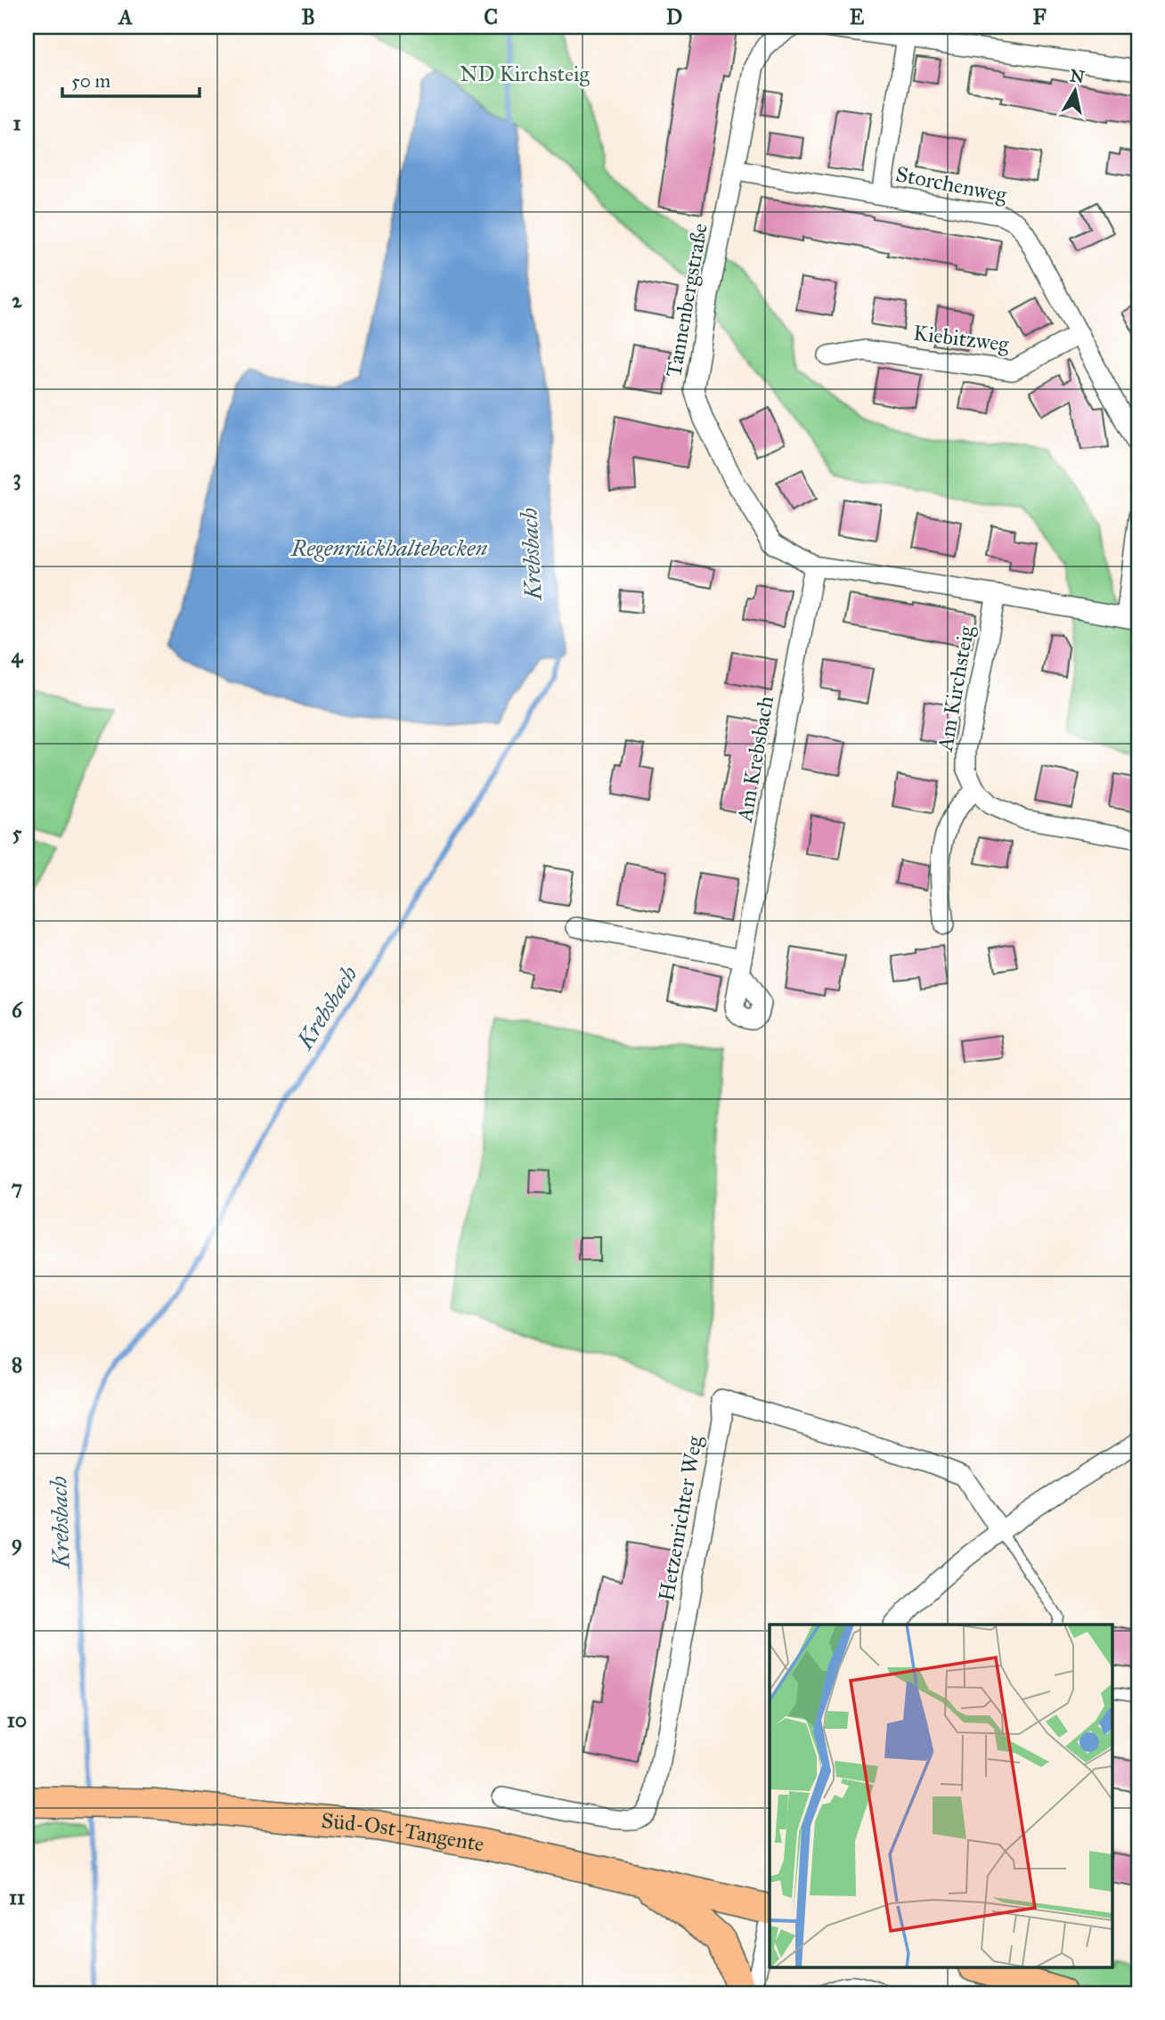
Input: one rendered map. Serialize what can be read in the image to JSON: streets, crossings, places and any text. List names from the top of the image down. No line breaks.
{"streets":{"main road":["Süd-Ost-Tangente"],"street":["Storchenweg","Tannenbergstraße","Kiebitzweg","Am Kirchsteig","Am Krebsbach","Hetzenrichter Weg"]},"crossings":[["Storchenweg","Tannenbergstraße"],["Storchenweg","Kiebitzweg"],["Tannenbergstraße","Am Kirchsteig"],["Tannenbergstraße","Am Krebsbach"]],"water":["Regenrückhaltebecken","Krebsbach"],"parks":["ND Kirchsteig"],"scale_bar":"50 m","north":"top","grid":{"columns":["A","B","C","D","E","F"],"rows":["1","2","3","4","5","6","7","8","9","10","11"]}}
